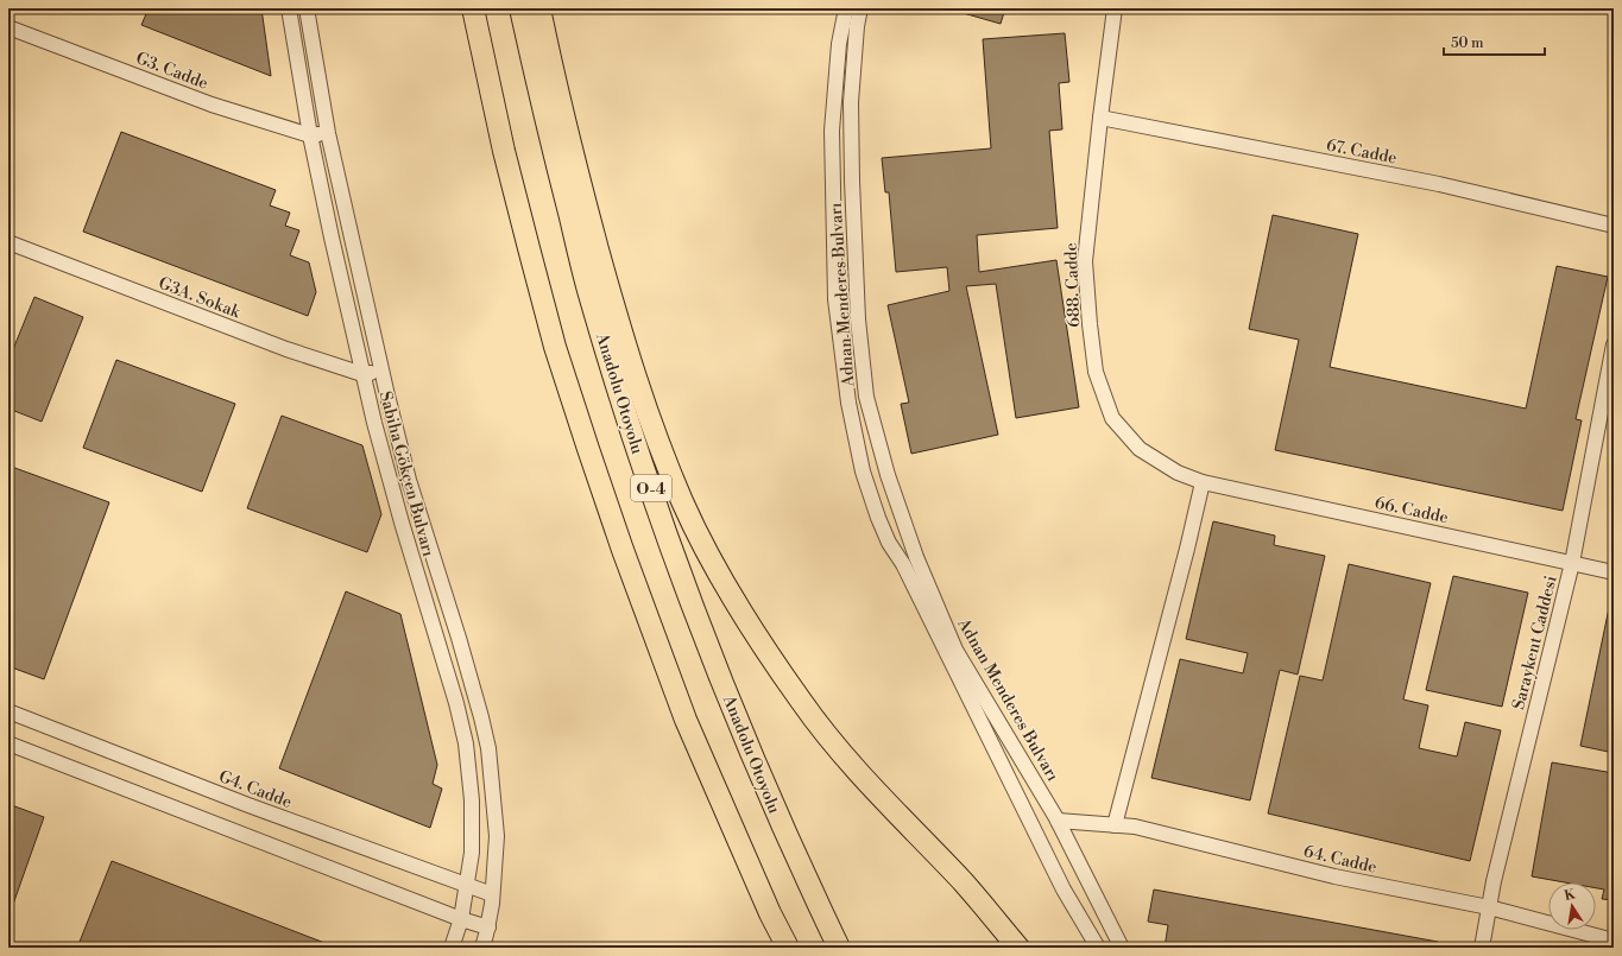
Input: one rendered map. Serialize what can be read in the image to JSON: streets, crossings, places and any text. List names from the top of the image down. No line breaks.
{"streets":{"highway":["Anadolu Otoyolu","O-4"],"street":["G3. Cadde","67. Cadde","688. Cadde","Adnan Menderes Bulvarı","G3A. Sokak","Sabiha Gökçen Bulvarı","66. Cadde","Saraykent Caddesi","G4. Cadde","64. Cadde"]},"crossings":[["G3. Cadde","Sabiha Gökçen Bulvarı"],["67. Cadde","688. Cadde"],["688. Cadde","66. Cadde"],["Adnan Menderes Bulvarı","64. Cadde"],["G3A. Sokak","Sabiha Gökçen Bulvarı"],["Sabiha Gökçen Bulvarı","G4. Cadde"],["66. Cadde","Saraykent Caddesi"],["Saraykent Caddesi","64. Cadde"]],"scale_bar":"50 m","north":"top"}
